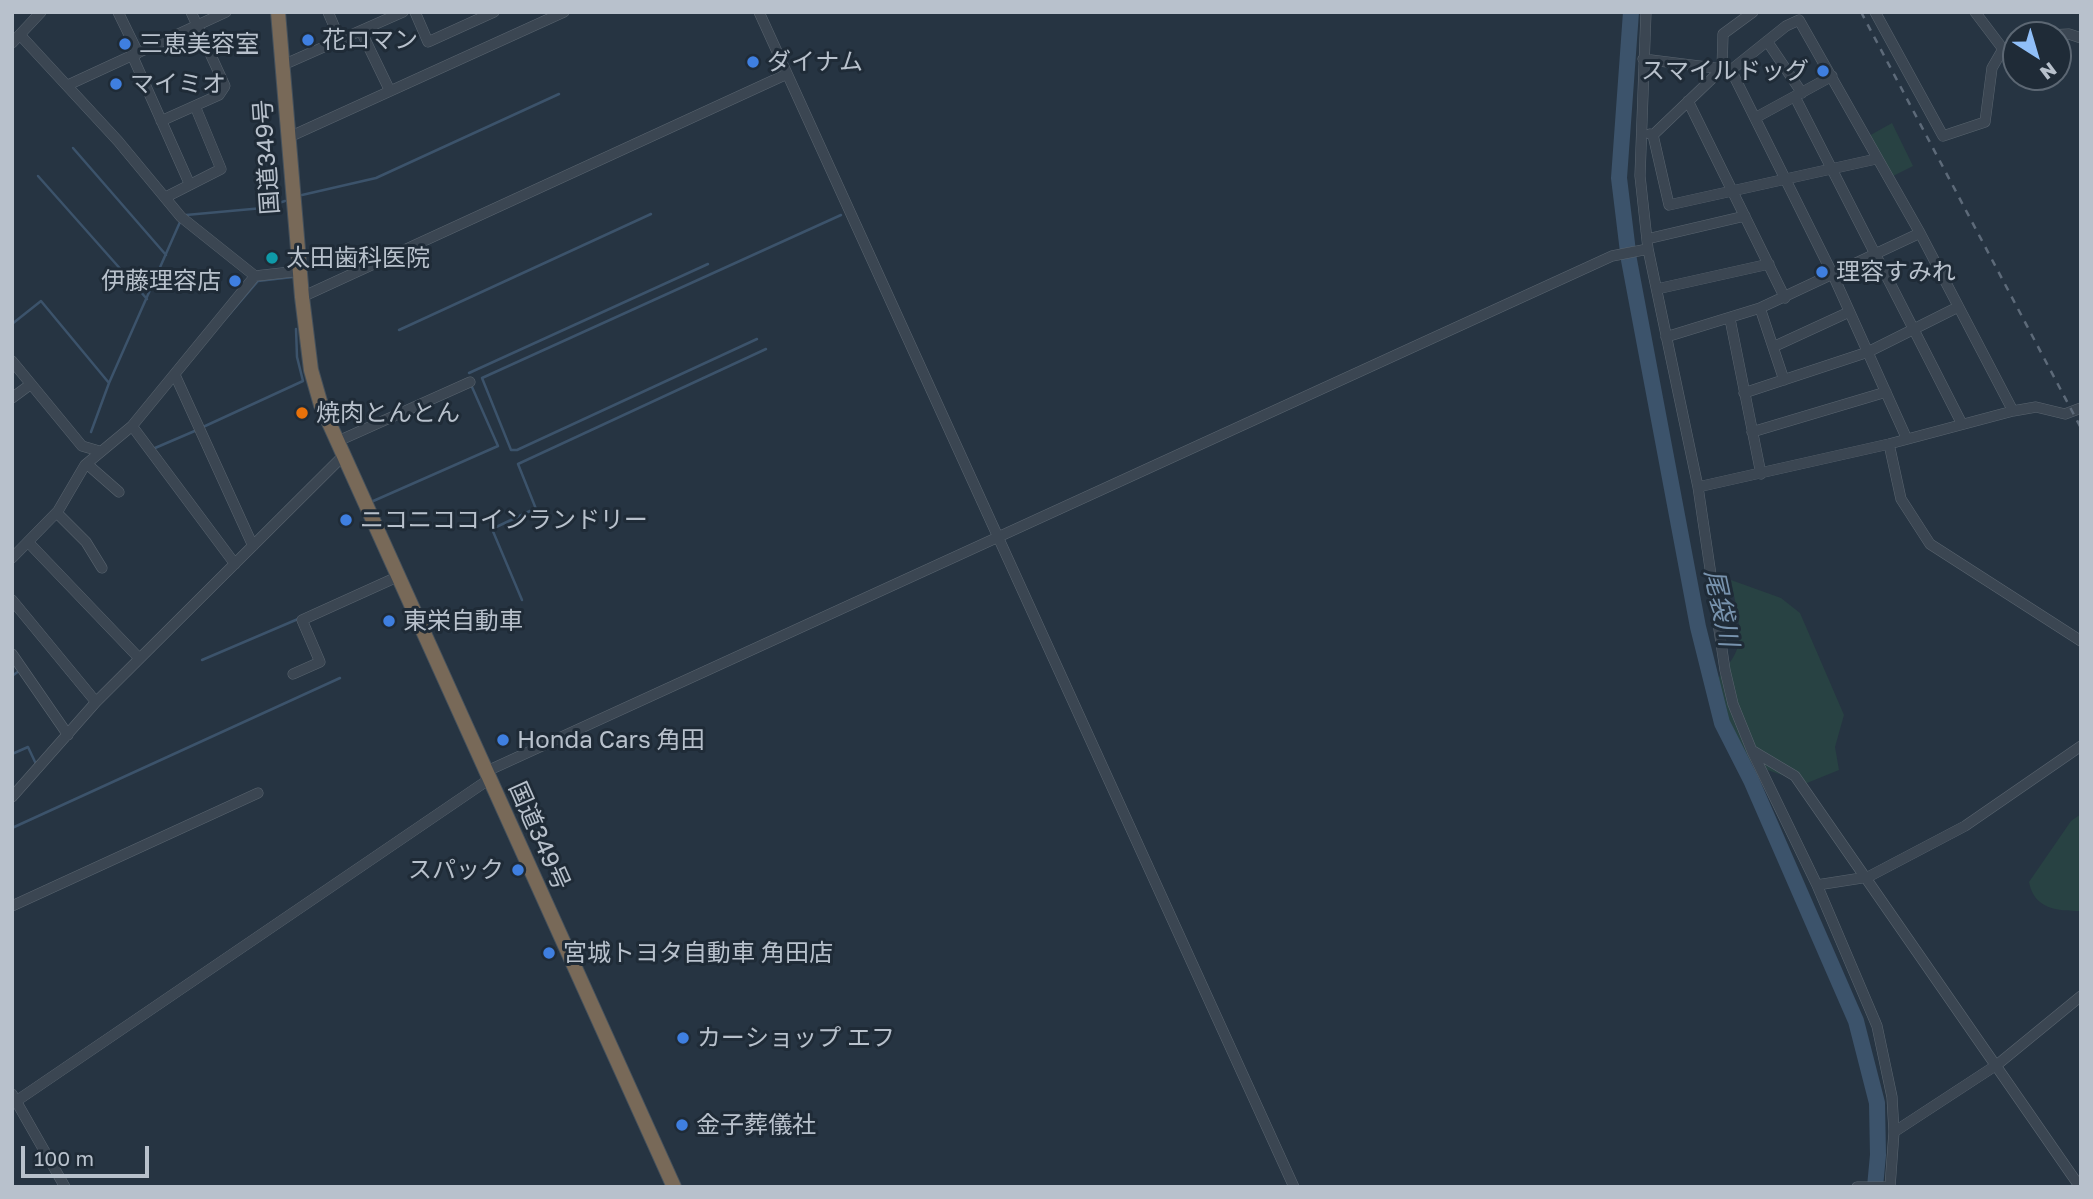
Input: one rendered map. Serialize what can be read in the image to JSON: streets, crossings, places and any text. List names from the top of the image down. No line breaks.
{"streets":{"highway":["国道349号"]},"water":["尾袋川"],"places":["花ロマン","三恵美容室","ダイナム","スマイルドッグ","マイミオ","太田歯科医院","理容すみれ","伊藤理容店","焼肉とんとん","ニコニココインランドリー","東栄自動車","Honda Cars 角田","スパック","宮城トヨタ自動車 角田店","カーショップ エフ","金子葬儀社"],"scale_bar":"100 m","north":"bottom right"}
